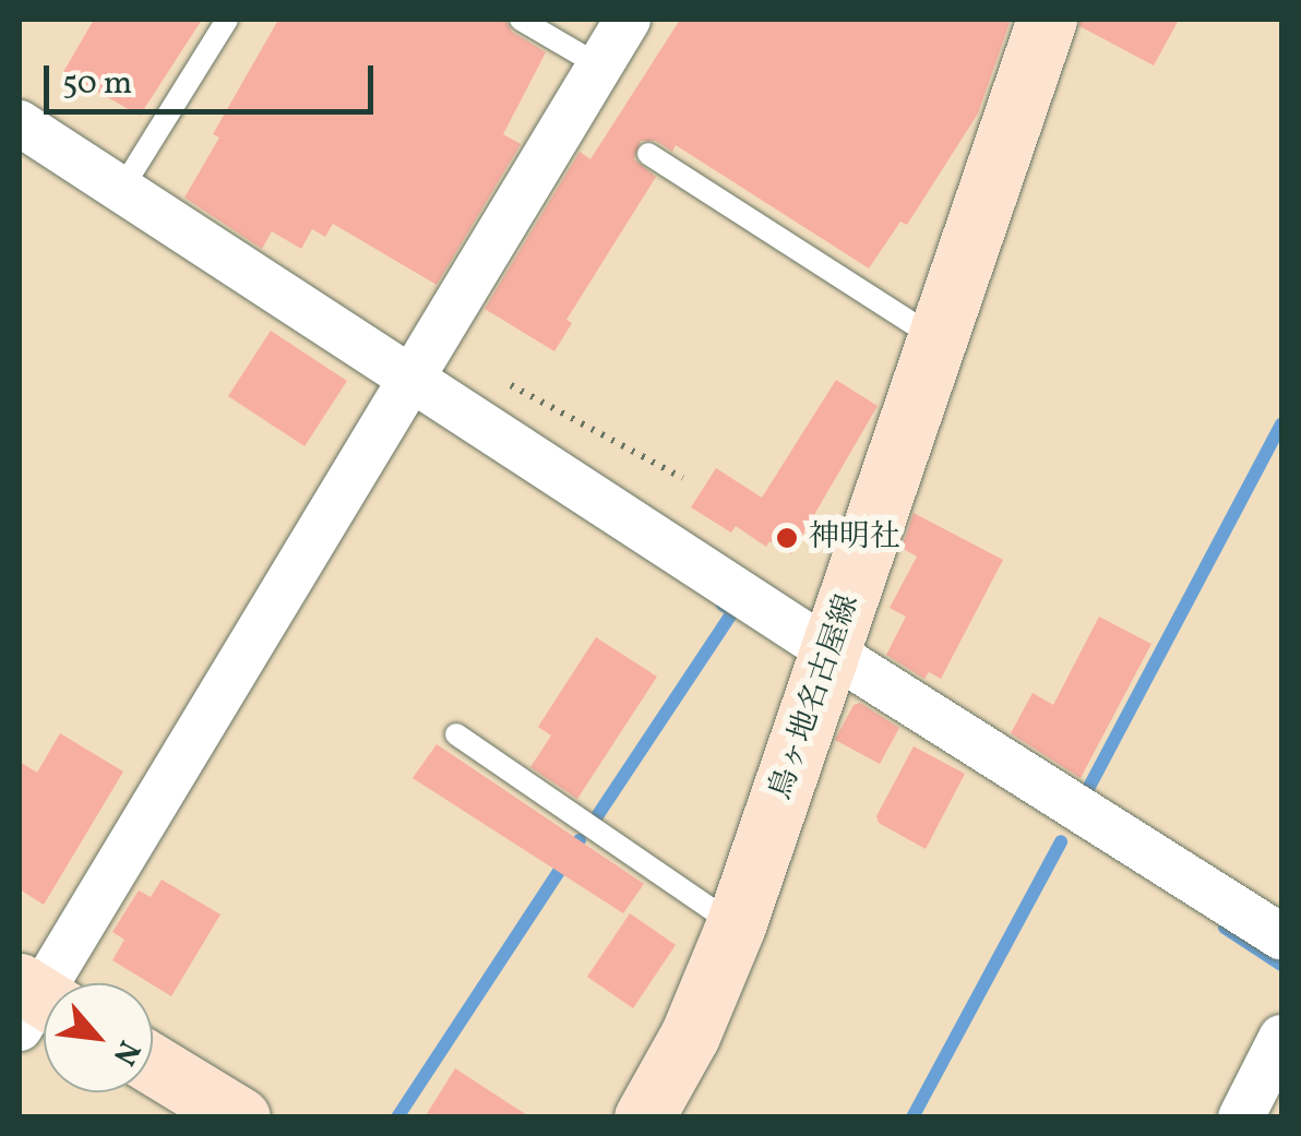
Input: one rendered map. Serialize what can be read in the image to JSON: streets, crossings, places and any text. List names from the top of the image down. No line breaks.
{"streets":{"main road":["鳥ヶ地名古屋線"]},"places":["神明社"],"scale_bar":"50 m","north":"bottom right"}
